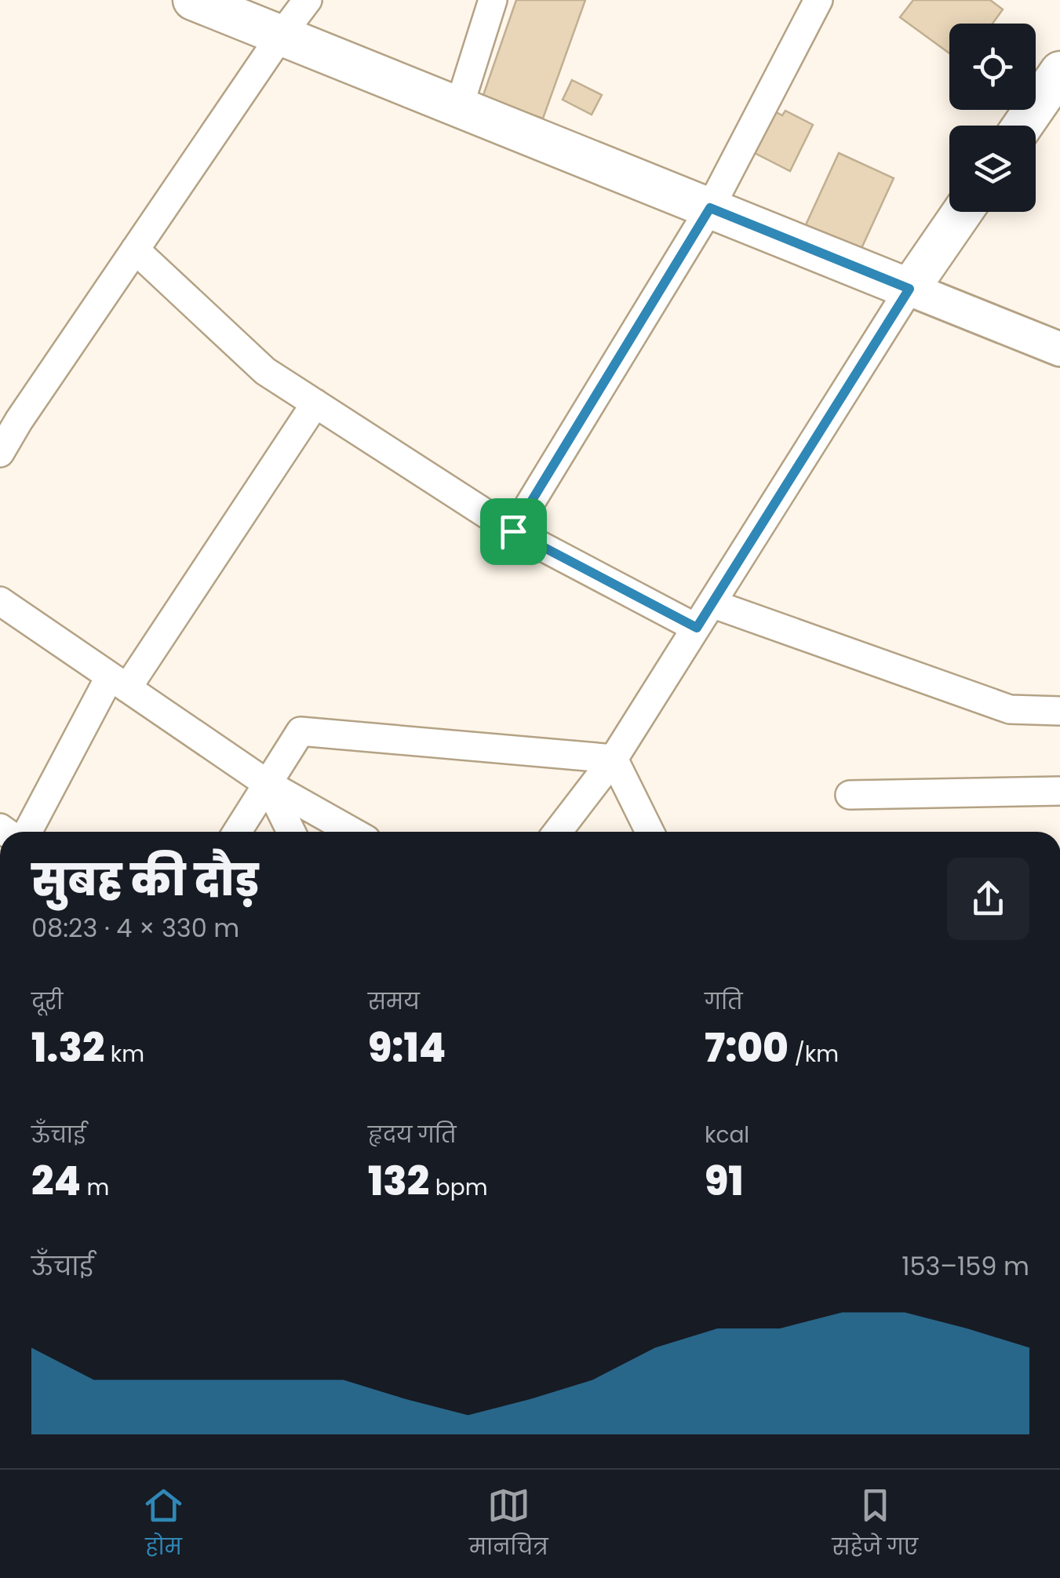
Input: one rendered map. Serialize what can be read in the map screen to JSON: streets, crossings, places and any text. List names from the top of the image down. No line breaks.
{"page":{"heading":["सुबह की दौड़","08:23 · 4 × 330 m"],"stats":[["दूरी","1.32 km"],["समय","9:14"],["गति","7:00 /km"],["ऊँचाई","24 m"],["हृदय गति","132 bpm"],["kcal","91"]],"chart":["ऊँचाई","153–159 m"],"tabs":["होम","मानचित्र","सहेजे गए"]}}
